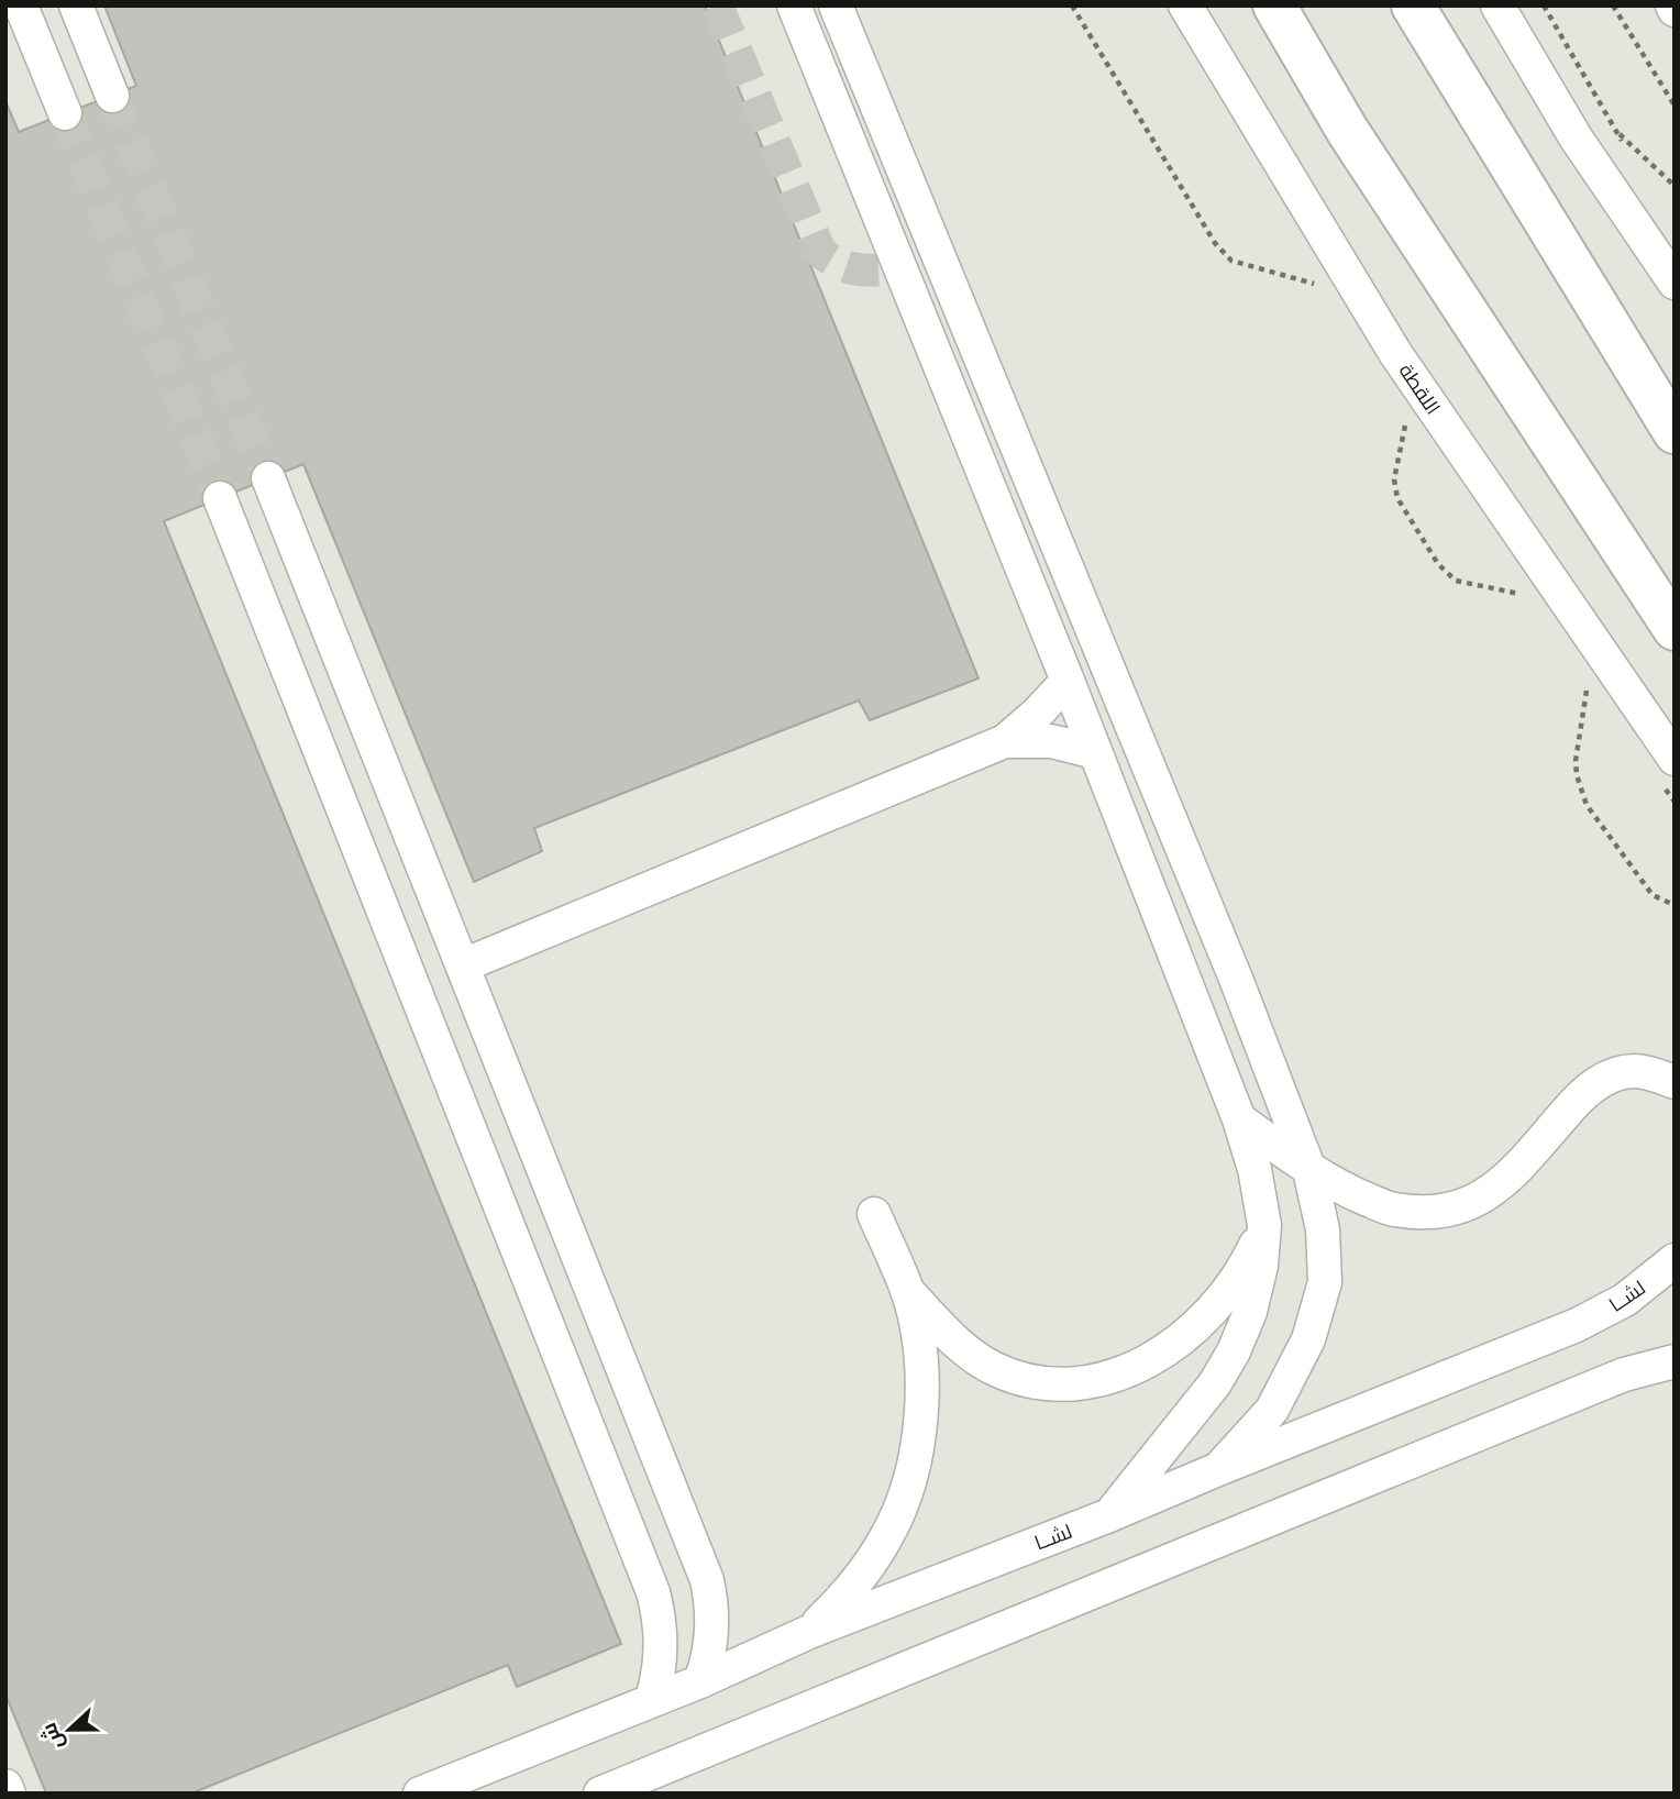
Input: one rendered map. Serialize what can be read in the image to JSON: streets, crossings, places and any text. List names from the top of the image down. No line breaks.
{"streets":{"street":["اللقطة","لشــا"]},"north":"left"}
